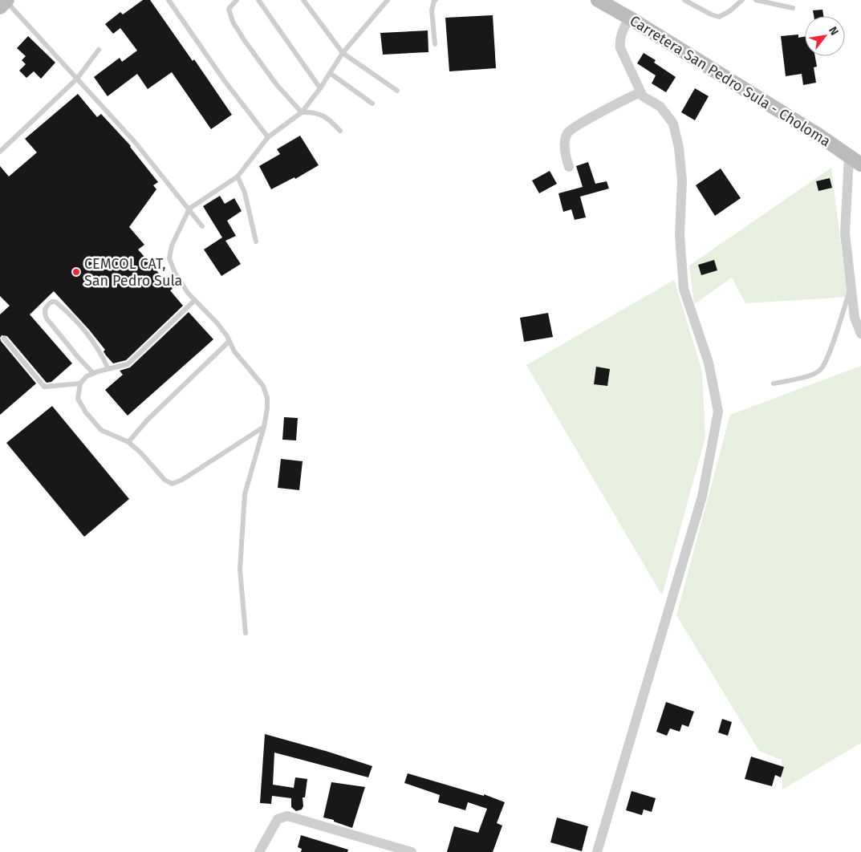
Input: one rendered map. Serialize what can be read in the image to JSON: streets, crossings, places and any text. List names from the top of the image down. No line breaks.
{"streets":{"main road":["Carretera San Pedro Sula - Choloma"]},"places":["CEMCOL CAT, San Pedro Sula"],"north":"top right"}
